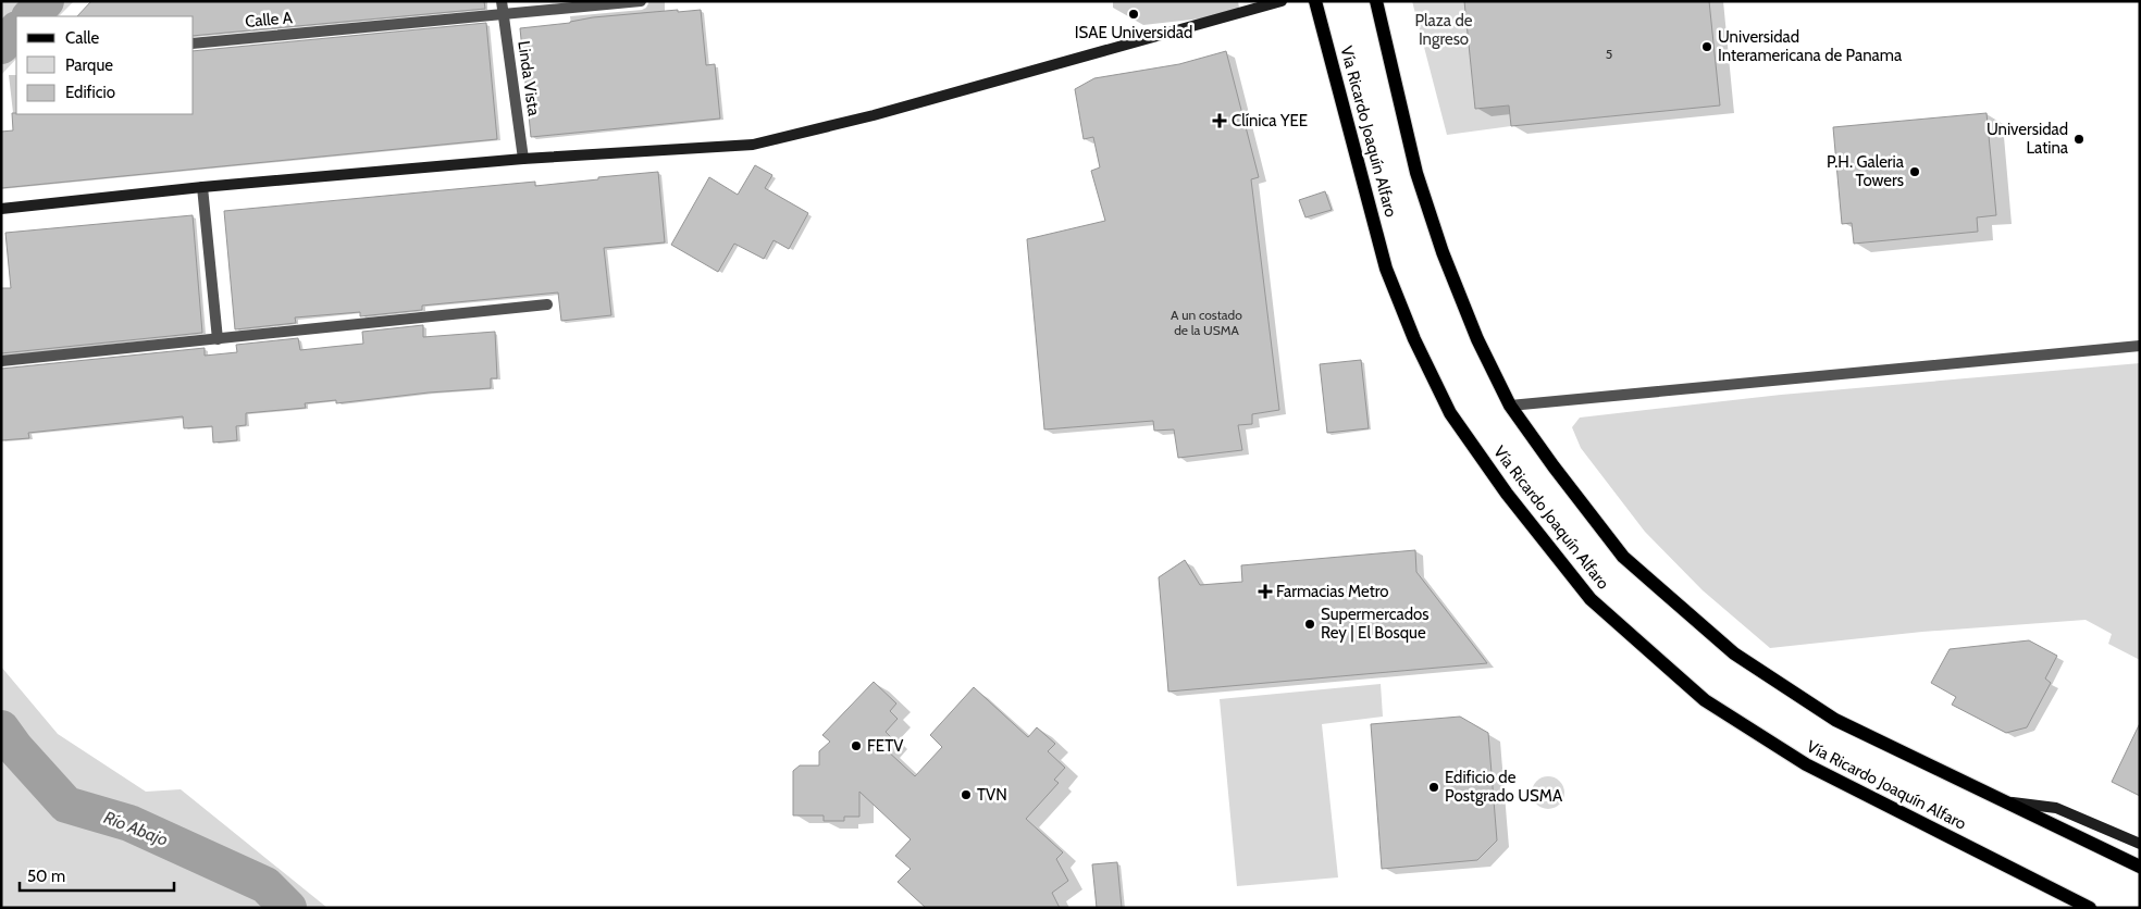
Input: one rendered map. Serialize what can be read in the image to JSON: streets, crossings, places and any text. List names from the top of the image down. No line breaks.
{"streets":{"main road":["Vía Ricardo Joaquín Alfaro"],"street":["Calle A","Linda Vista"]},"crossings":[["Calle A","Linda Vista"]],"water":["Río Abajo"],"parks":["Plaza de Ingreso"],"places":{"other":["ISAE Universidad","Universidad Interamericana de Panama","Universidad Latina","P.H. Galeria Towers","Supermercados Rey | El Bosque","FETV","Edificio de Postgrado USMA","TVN"],"health":["Clínica YEE","Farmacias Metro"]},"house_numbers":["5","A un costado de la USMA"],"legend":["Calle","Parque","Edificio"],"scale_bar":"50 m"}
